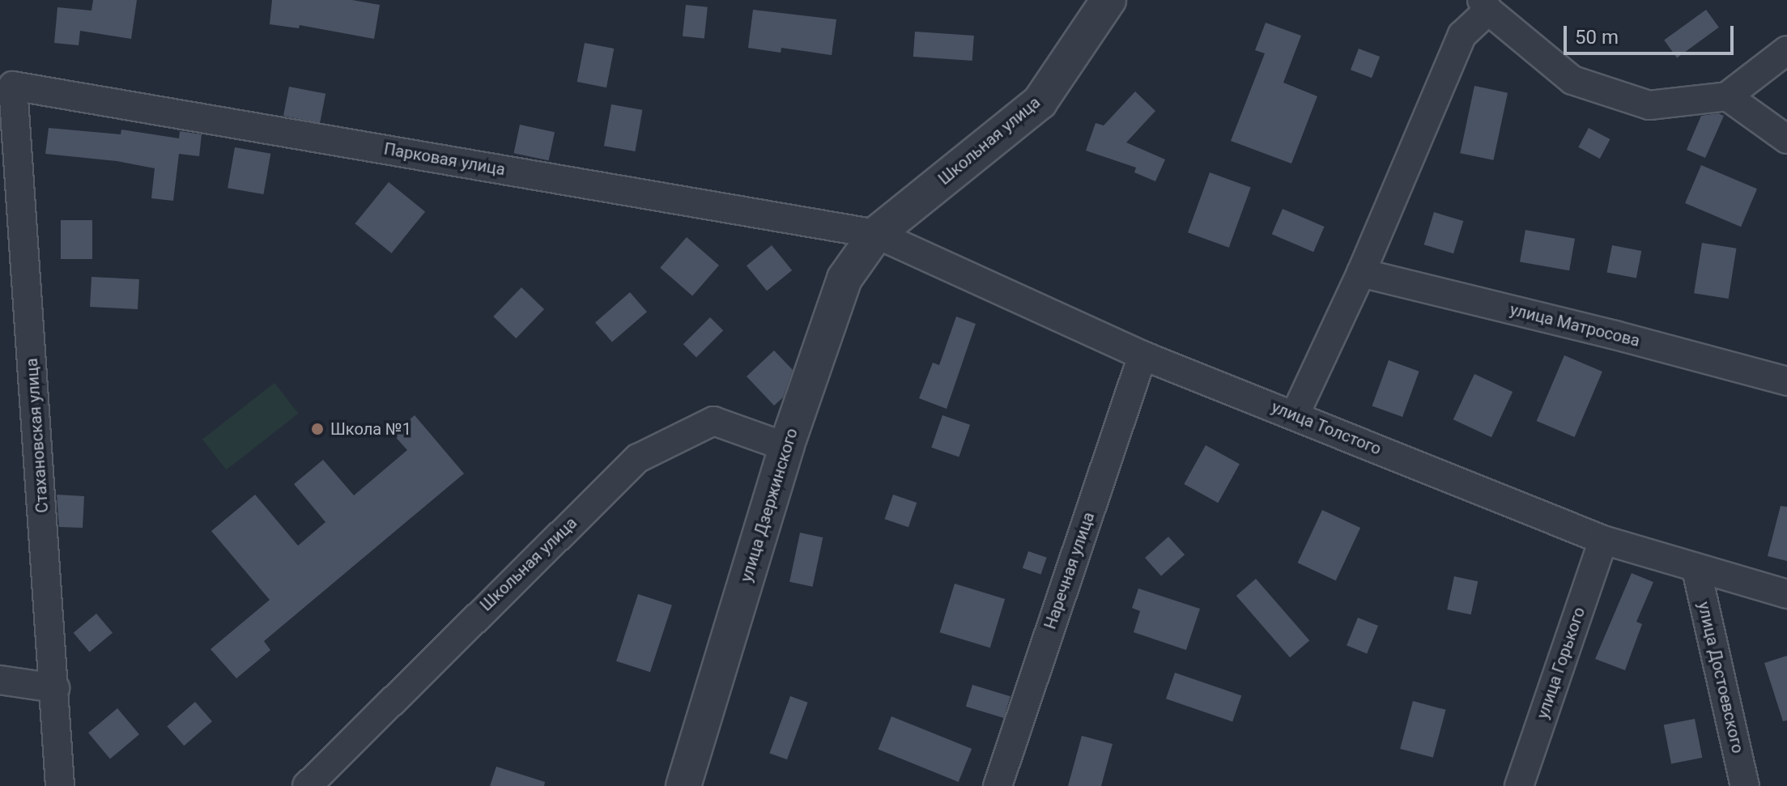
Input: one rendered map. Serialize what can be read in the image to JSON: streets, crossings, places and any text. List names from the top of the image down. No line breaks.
{"streets":{"street":["Школьная улица","Парковая улица","улица Матросова","улица Толстого","Стахановская улица","улица Дзержинского","Наречная улица","улица Горького","улица Достоевского"]},"crossings":[["Школьная улица","Парковая улица"],["Школьная улица","улица Толстого"],["Школьная улица","улица Дзержинского"],["Парковая улица","улица Толстого"],["Парковая улица","Стахановская улица"],["Парковая улица","улица Дзержинского"],["улица Толстого","улица Дзержинского"],["улица Толстого","Наречная улица"],["улица Толстого","улица Горького"],["улица Толстого","улица Достоевского"]],"places":["Школа №1"],"scale_bar":"50 m"}
